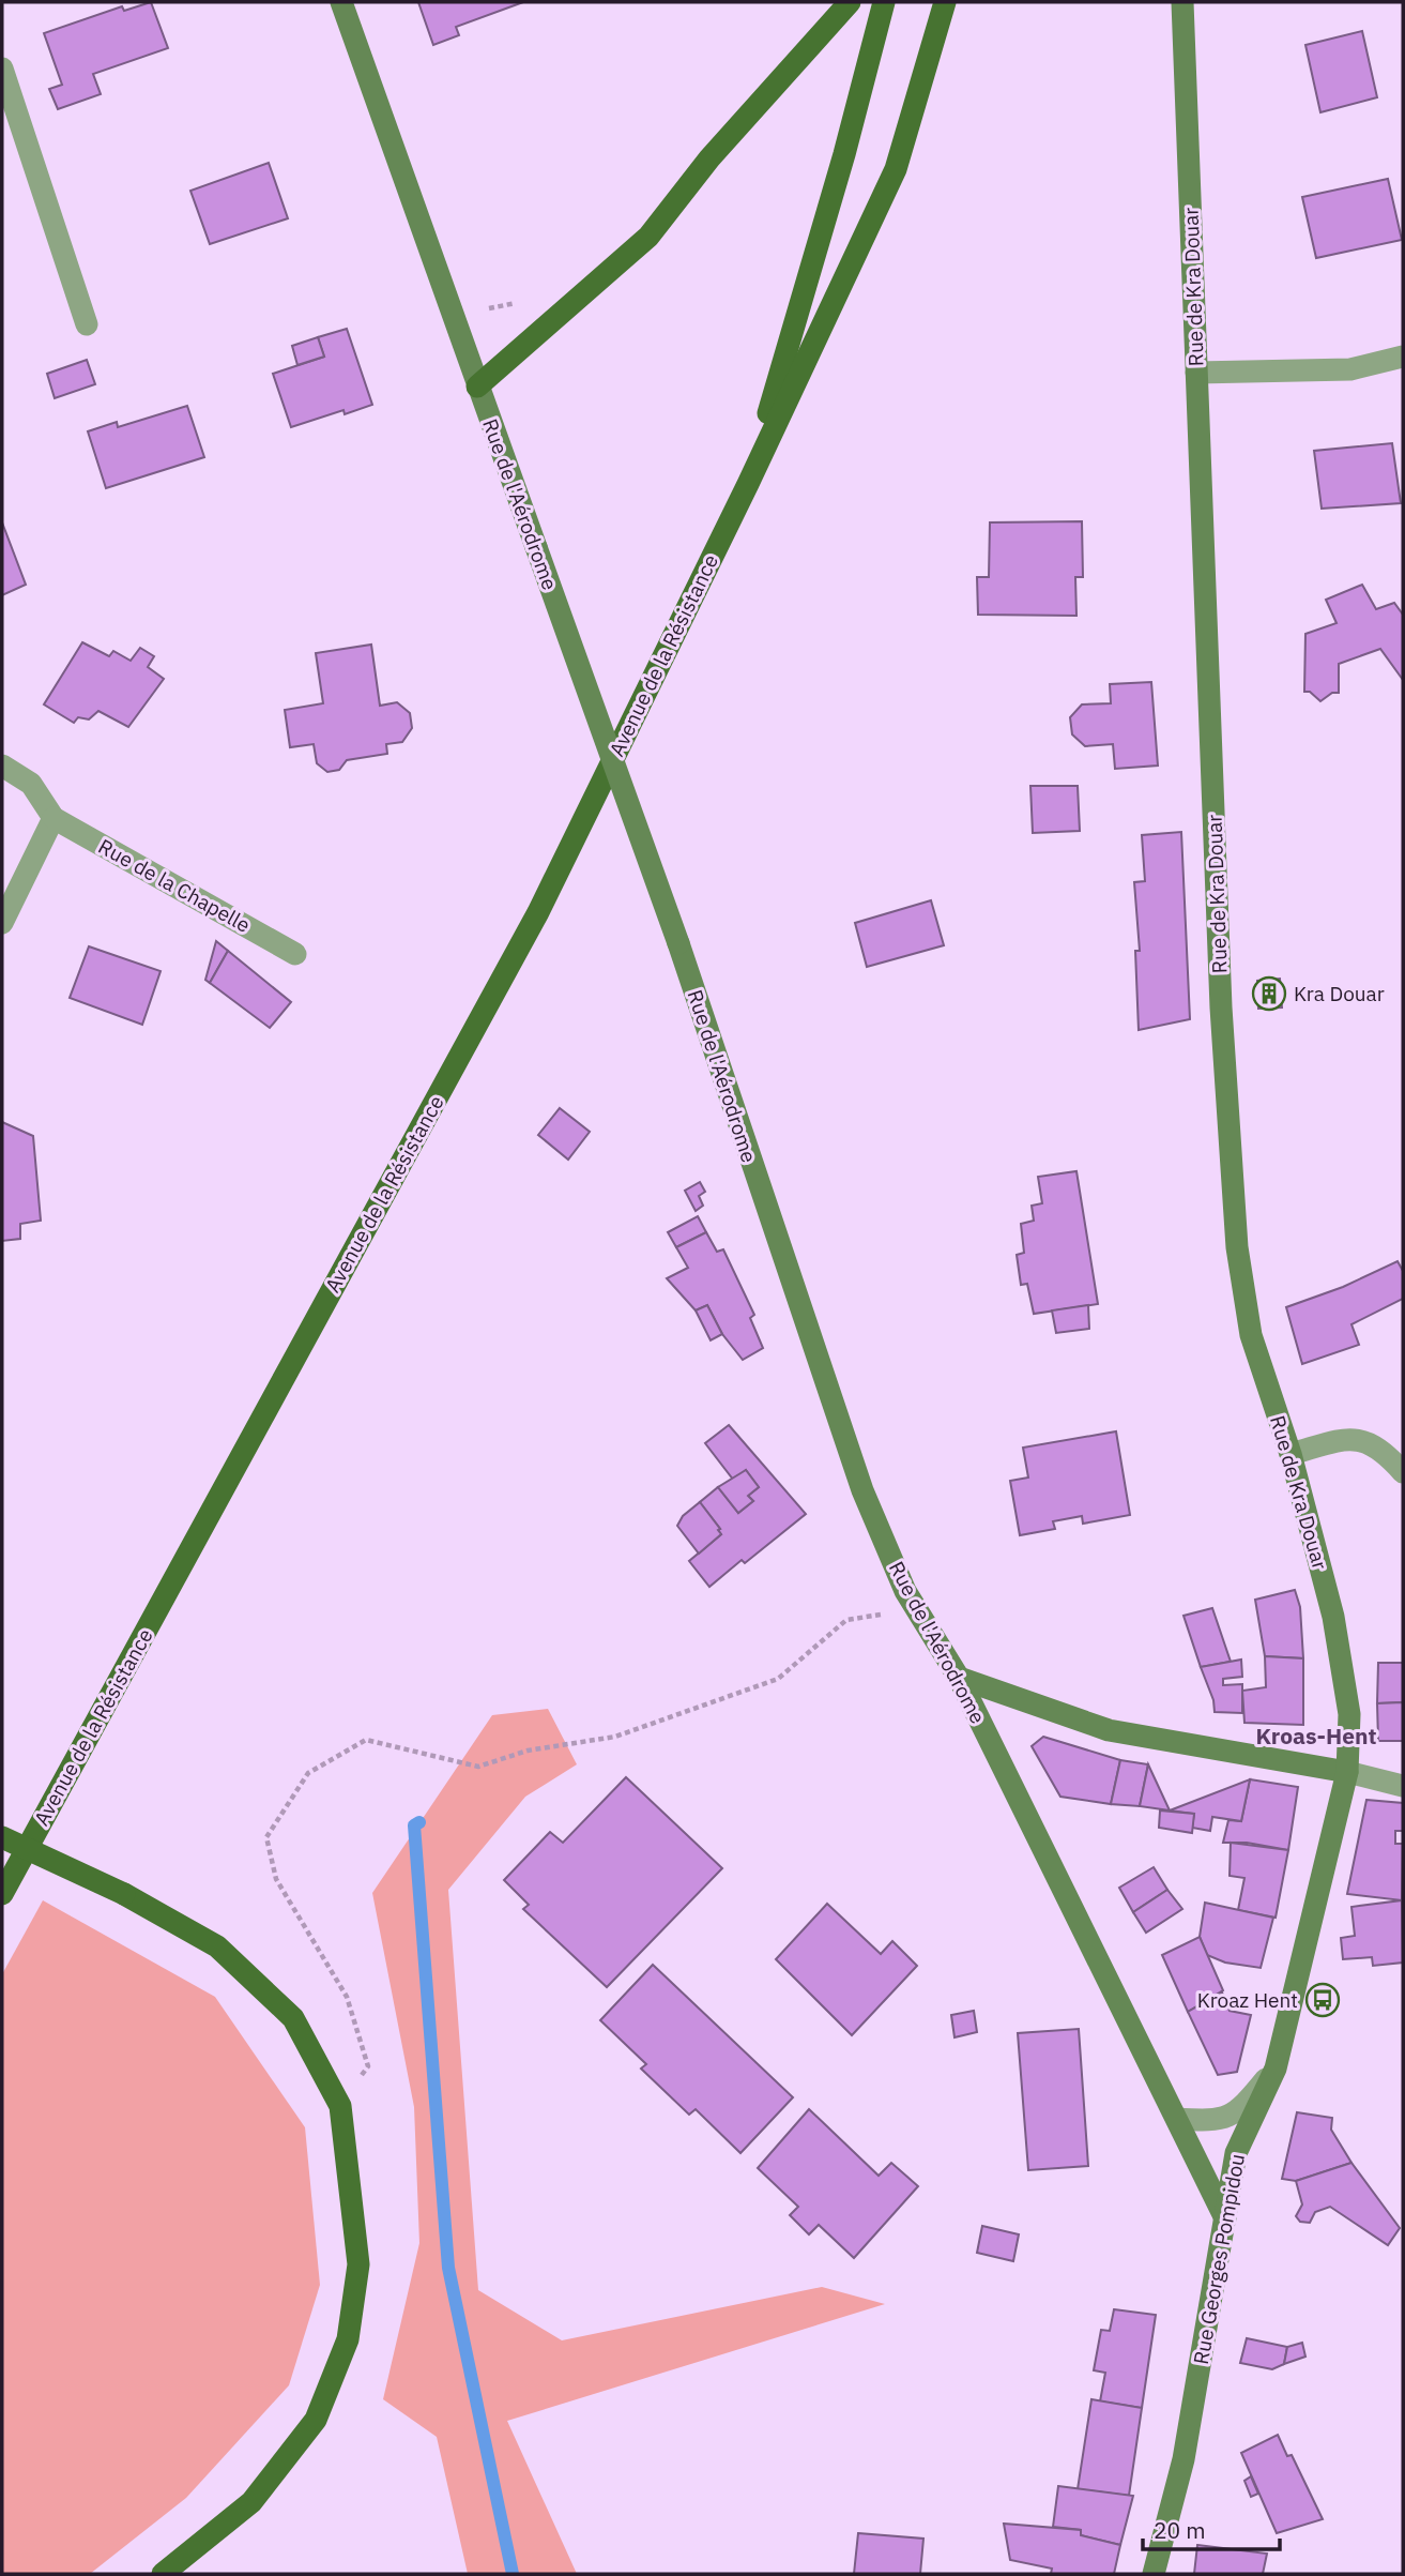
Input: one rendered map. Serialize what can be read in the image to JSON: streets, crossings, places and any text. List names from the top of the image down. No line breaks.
{"streets":{"main road":["Avenue de la Résistance"],"street":["Rue de Kra Douar","Rue de l'Aérodrome","Rue de la Chapelle","Rue Georges Pompidou"]},"crossings":[["Rue de Kra Douar","Rue Georges Pompidou"],["Rue de l'Aérodrome","Rue Georges Pompidou"]],"districts":["Kroas-Hent"],"places":{"building":["Kra Douar"],"bus stop":["Kroaz Hent"]},"scale_bar":"20 m"}
